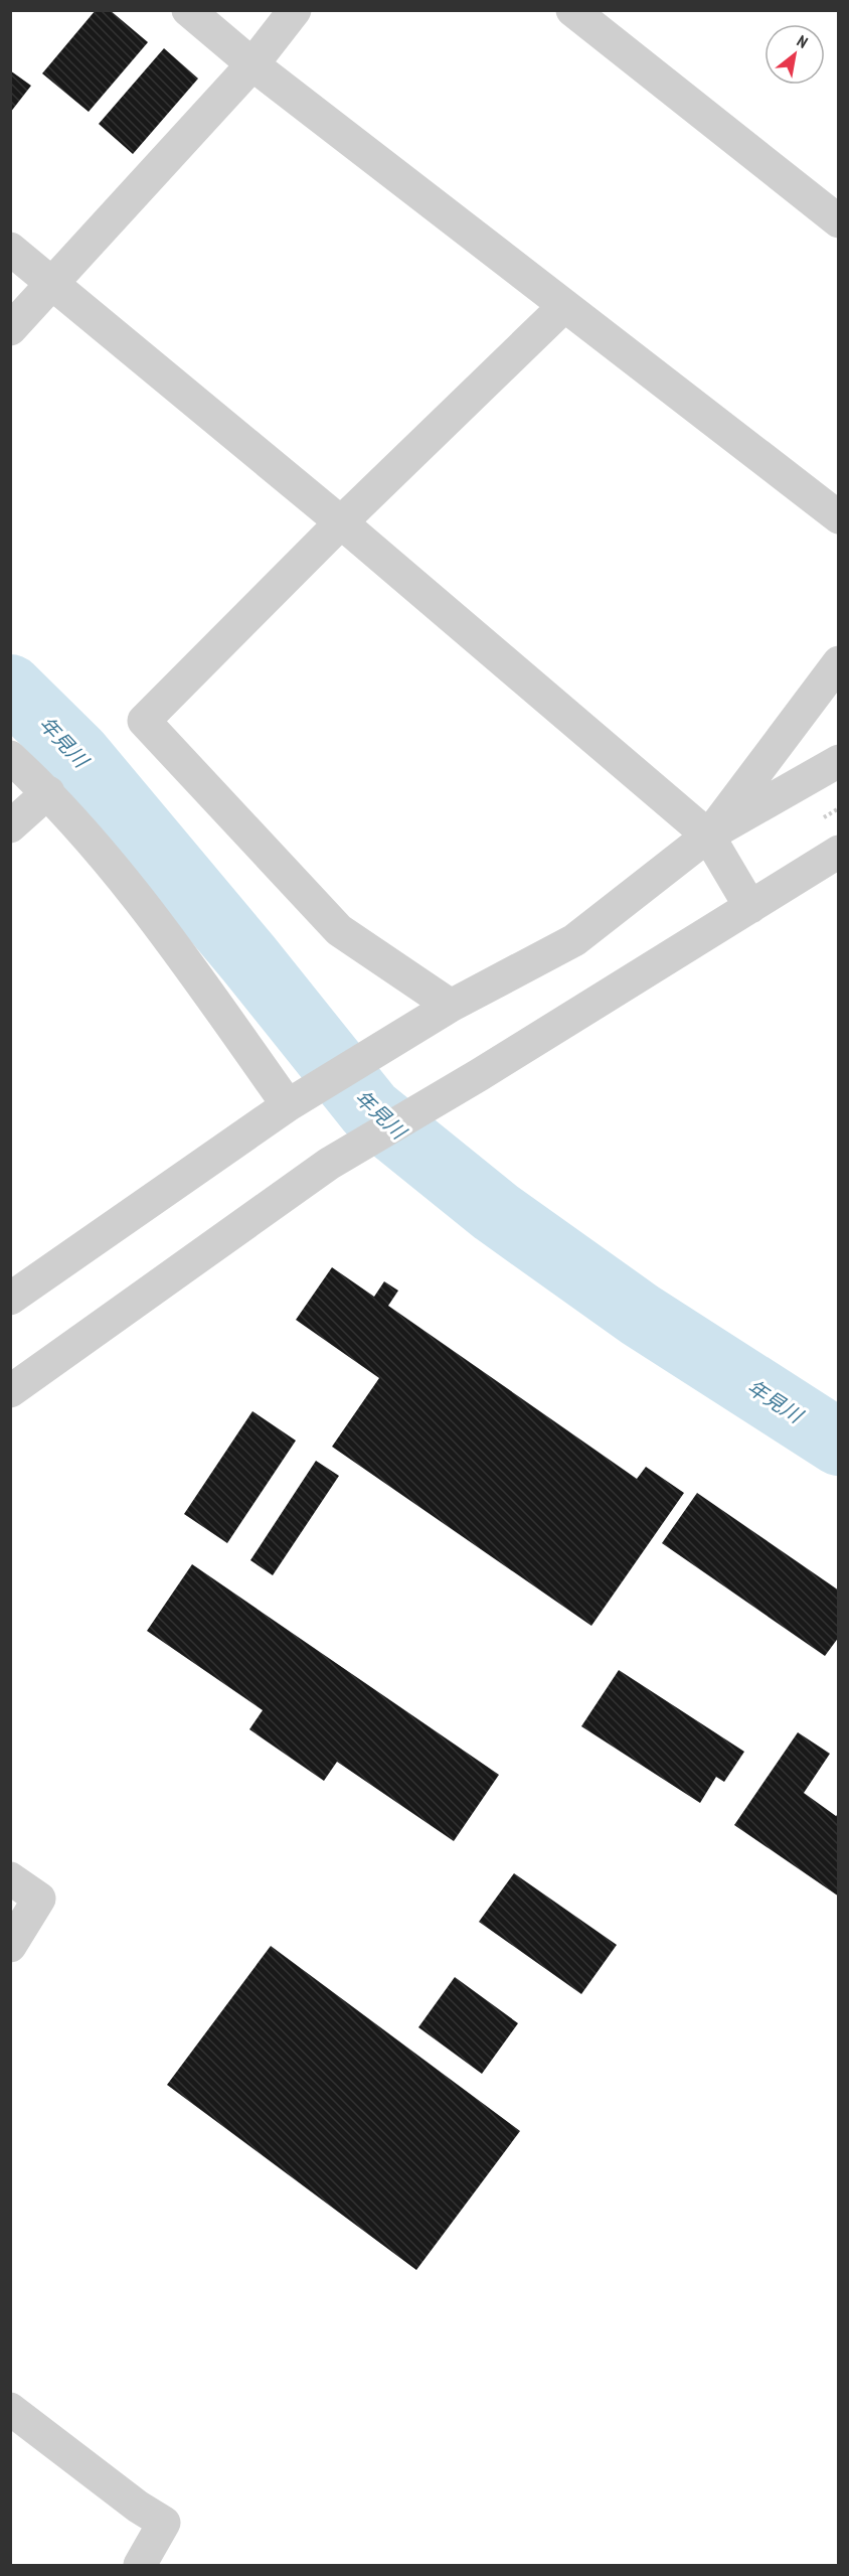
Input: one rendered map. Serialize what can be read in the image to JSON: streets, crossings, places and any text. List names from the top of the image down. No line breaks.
{"water":["年見川"],"north":"top right"}
